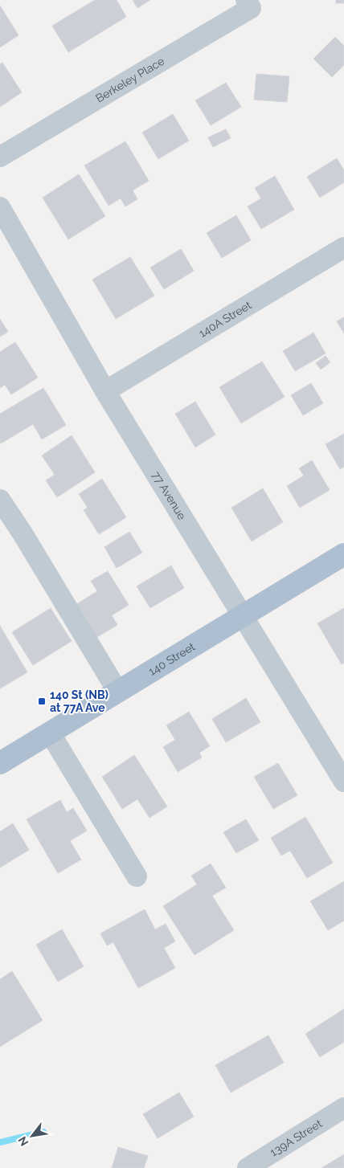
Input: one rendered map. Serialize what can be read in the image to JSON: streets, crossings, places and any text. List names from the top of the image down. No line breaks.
{"streets":{"main road":["140 Street"],"street":["Berkeley Place","140A Street","77 Avenue","139A Street"]},"crossings":[["140A Street","77 Avenue"],["77 Avenue","140 Street"]],"places":{"transit":["140 St (NB) at 77A Ave"]},"north":"bottom left"}
